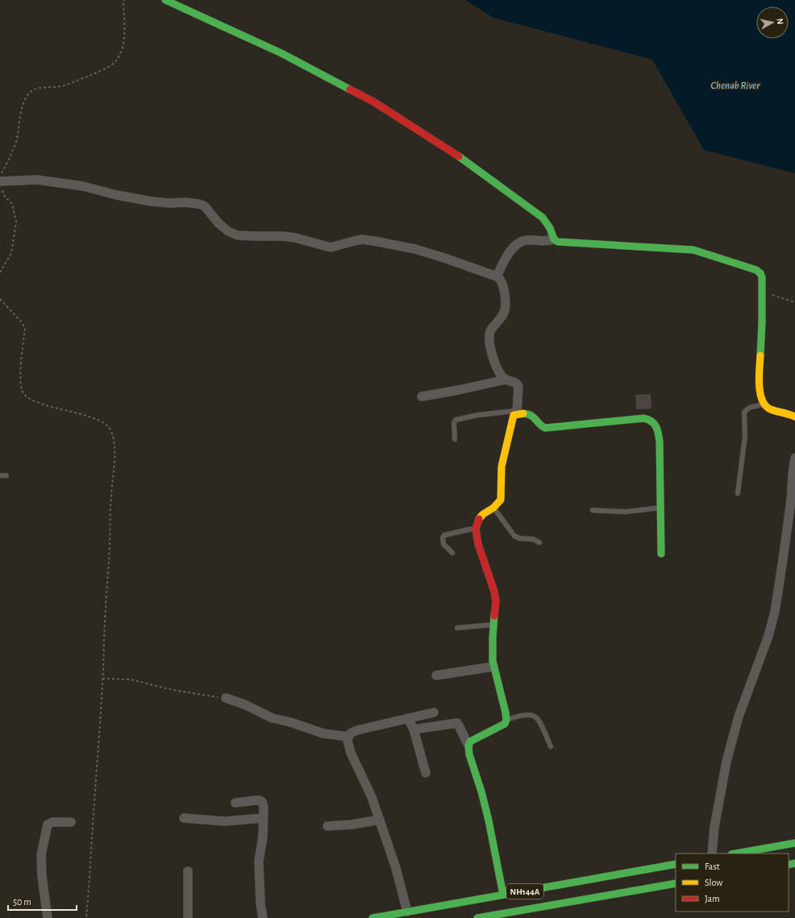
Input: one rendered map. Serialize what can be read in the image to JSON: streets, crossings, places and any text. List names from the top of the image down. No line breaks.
{"streets":{"main road":["NH144A"]},"water":["Chenab River"],"legend":["Fast","Slow","Jam"],"scale_bar":"50 m","north":"right"}
